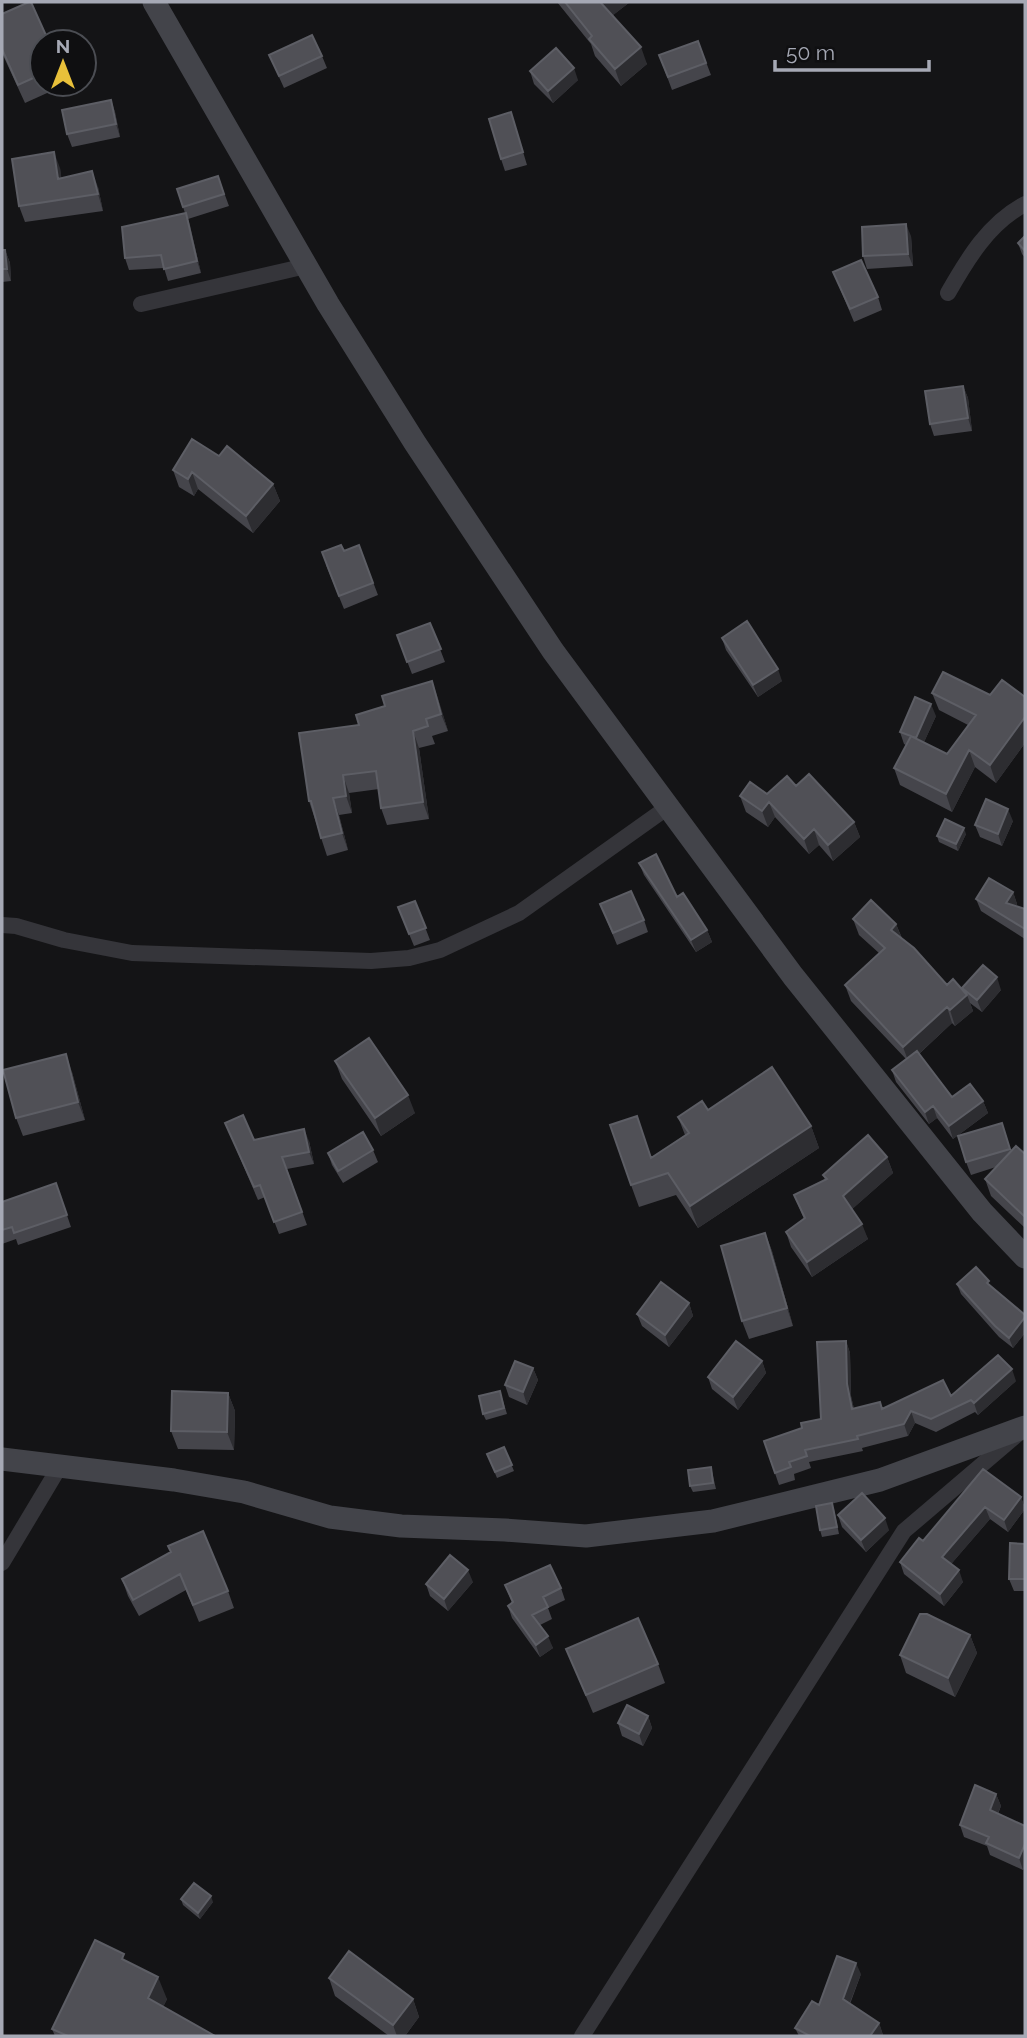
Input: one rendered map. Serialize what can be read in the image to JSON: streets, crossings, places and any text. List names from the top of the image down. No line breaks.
{"scale_bar":"50 m","north":"top"}
